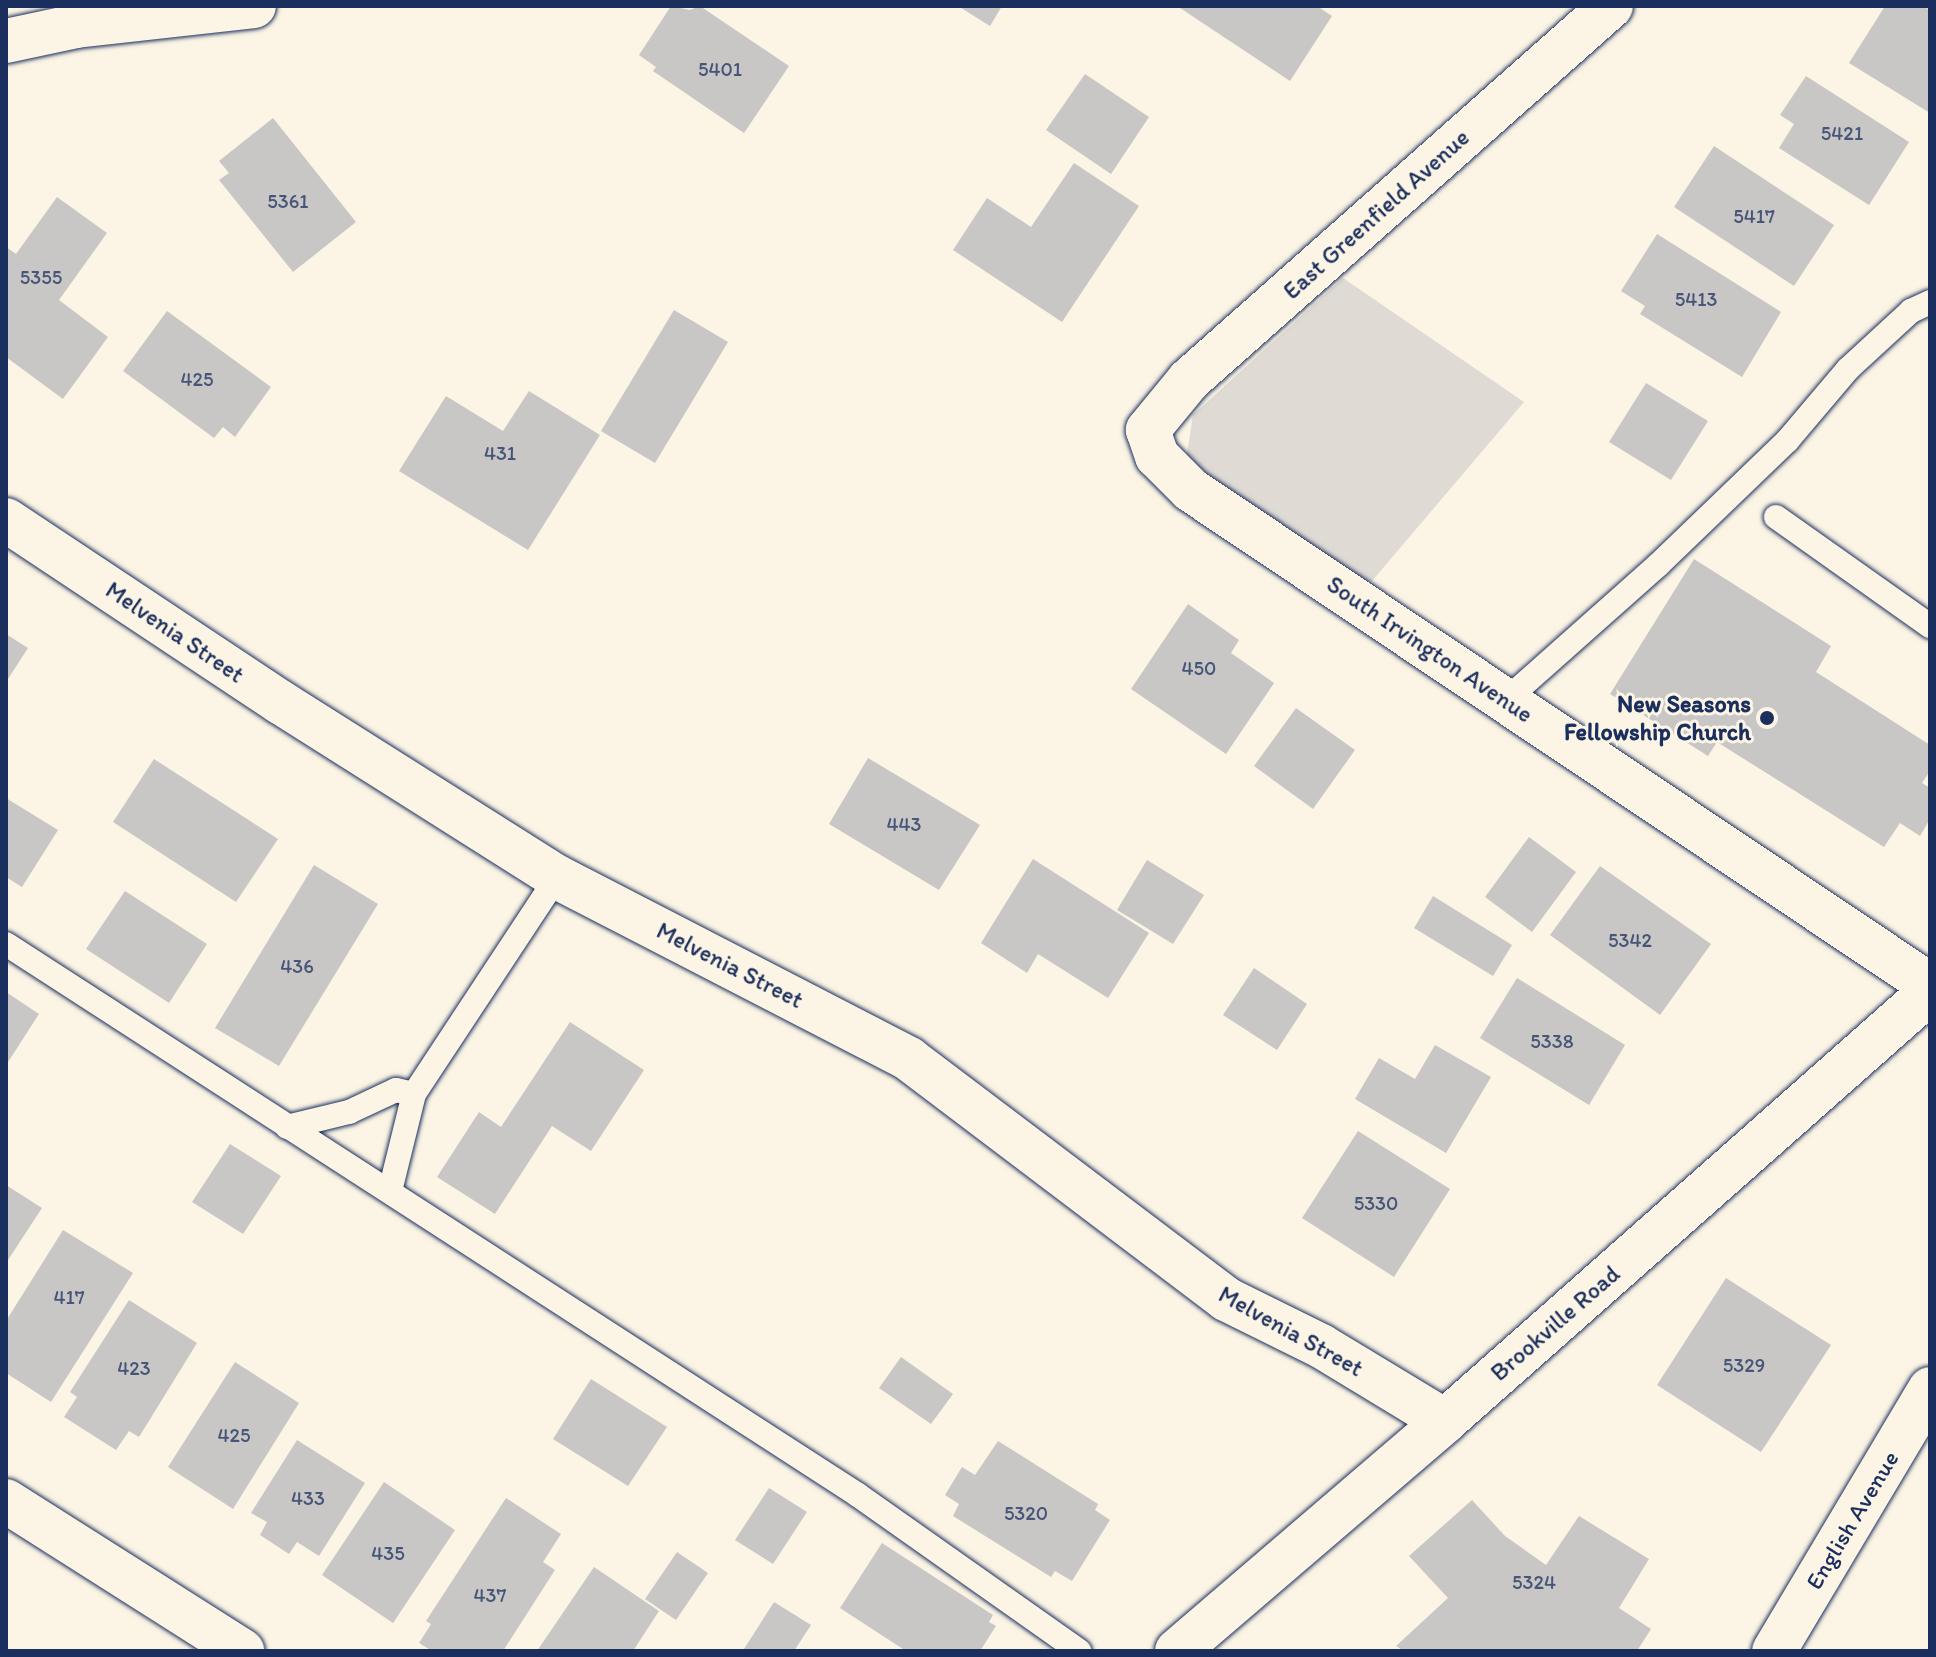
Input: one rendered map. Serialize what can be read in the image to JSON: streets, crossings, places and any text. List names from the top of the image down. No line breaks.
{"streets":{"street":["East Greenfield Avenue","Melvenia Street","South Irvington Avenue","Brookville Road","English Avenue"]},"crossings":[["East Greenfield Avenue","South Irvington Avenue"],["Melvenia Street","Brookville Road"]],"places":["New Seasons Fellowship Church"],"house_numbers":["5401","5421","5361","5417","5355","5413","425","431","450","443","5342","436","5338","5330","417","5329","423","425","433","5320","435","5324","437"]}
